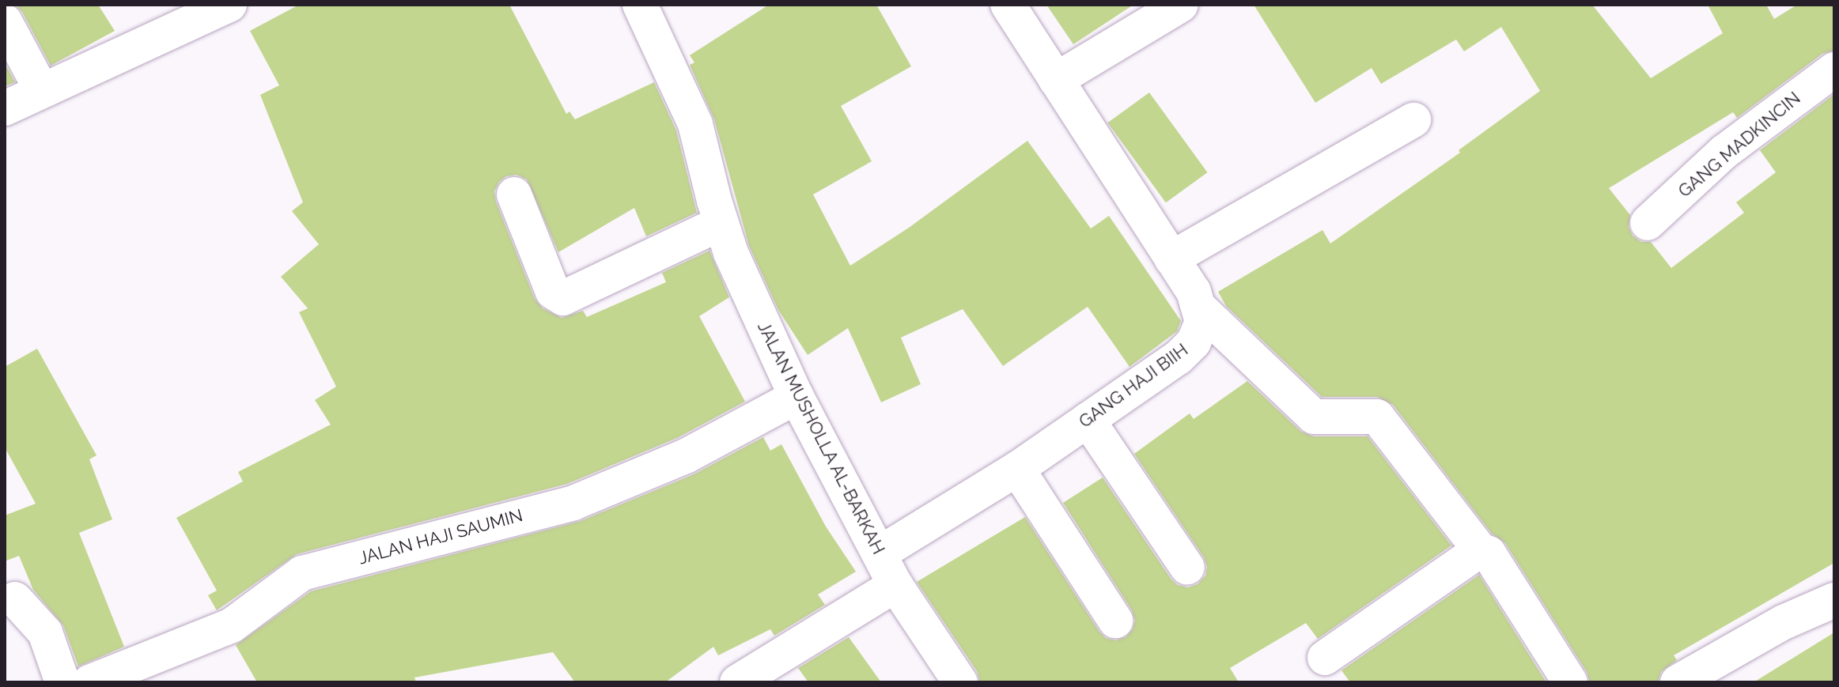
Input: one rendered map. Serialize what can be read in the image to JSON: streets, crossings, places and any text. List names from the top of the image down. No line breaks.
{"streets":{"street":["GANG MADKINCIN","GANG HAJI BIIH","JALAN MUSHOLLA AL-BARKAH","JALAN HAJI SAUMIN"]},"crossings":[["GANG HAJI BIIH","JALAN MUSHOLLA AL-BARKAH"],["JALAN MUSHOLLA AL-BARKAH","JALAN HAJI SAUMIN"]]}
